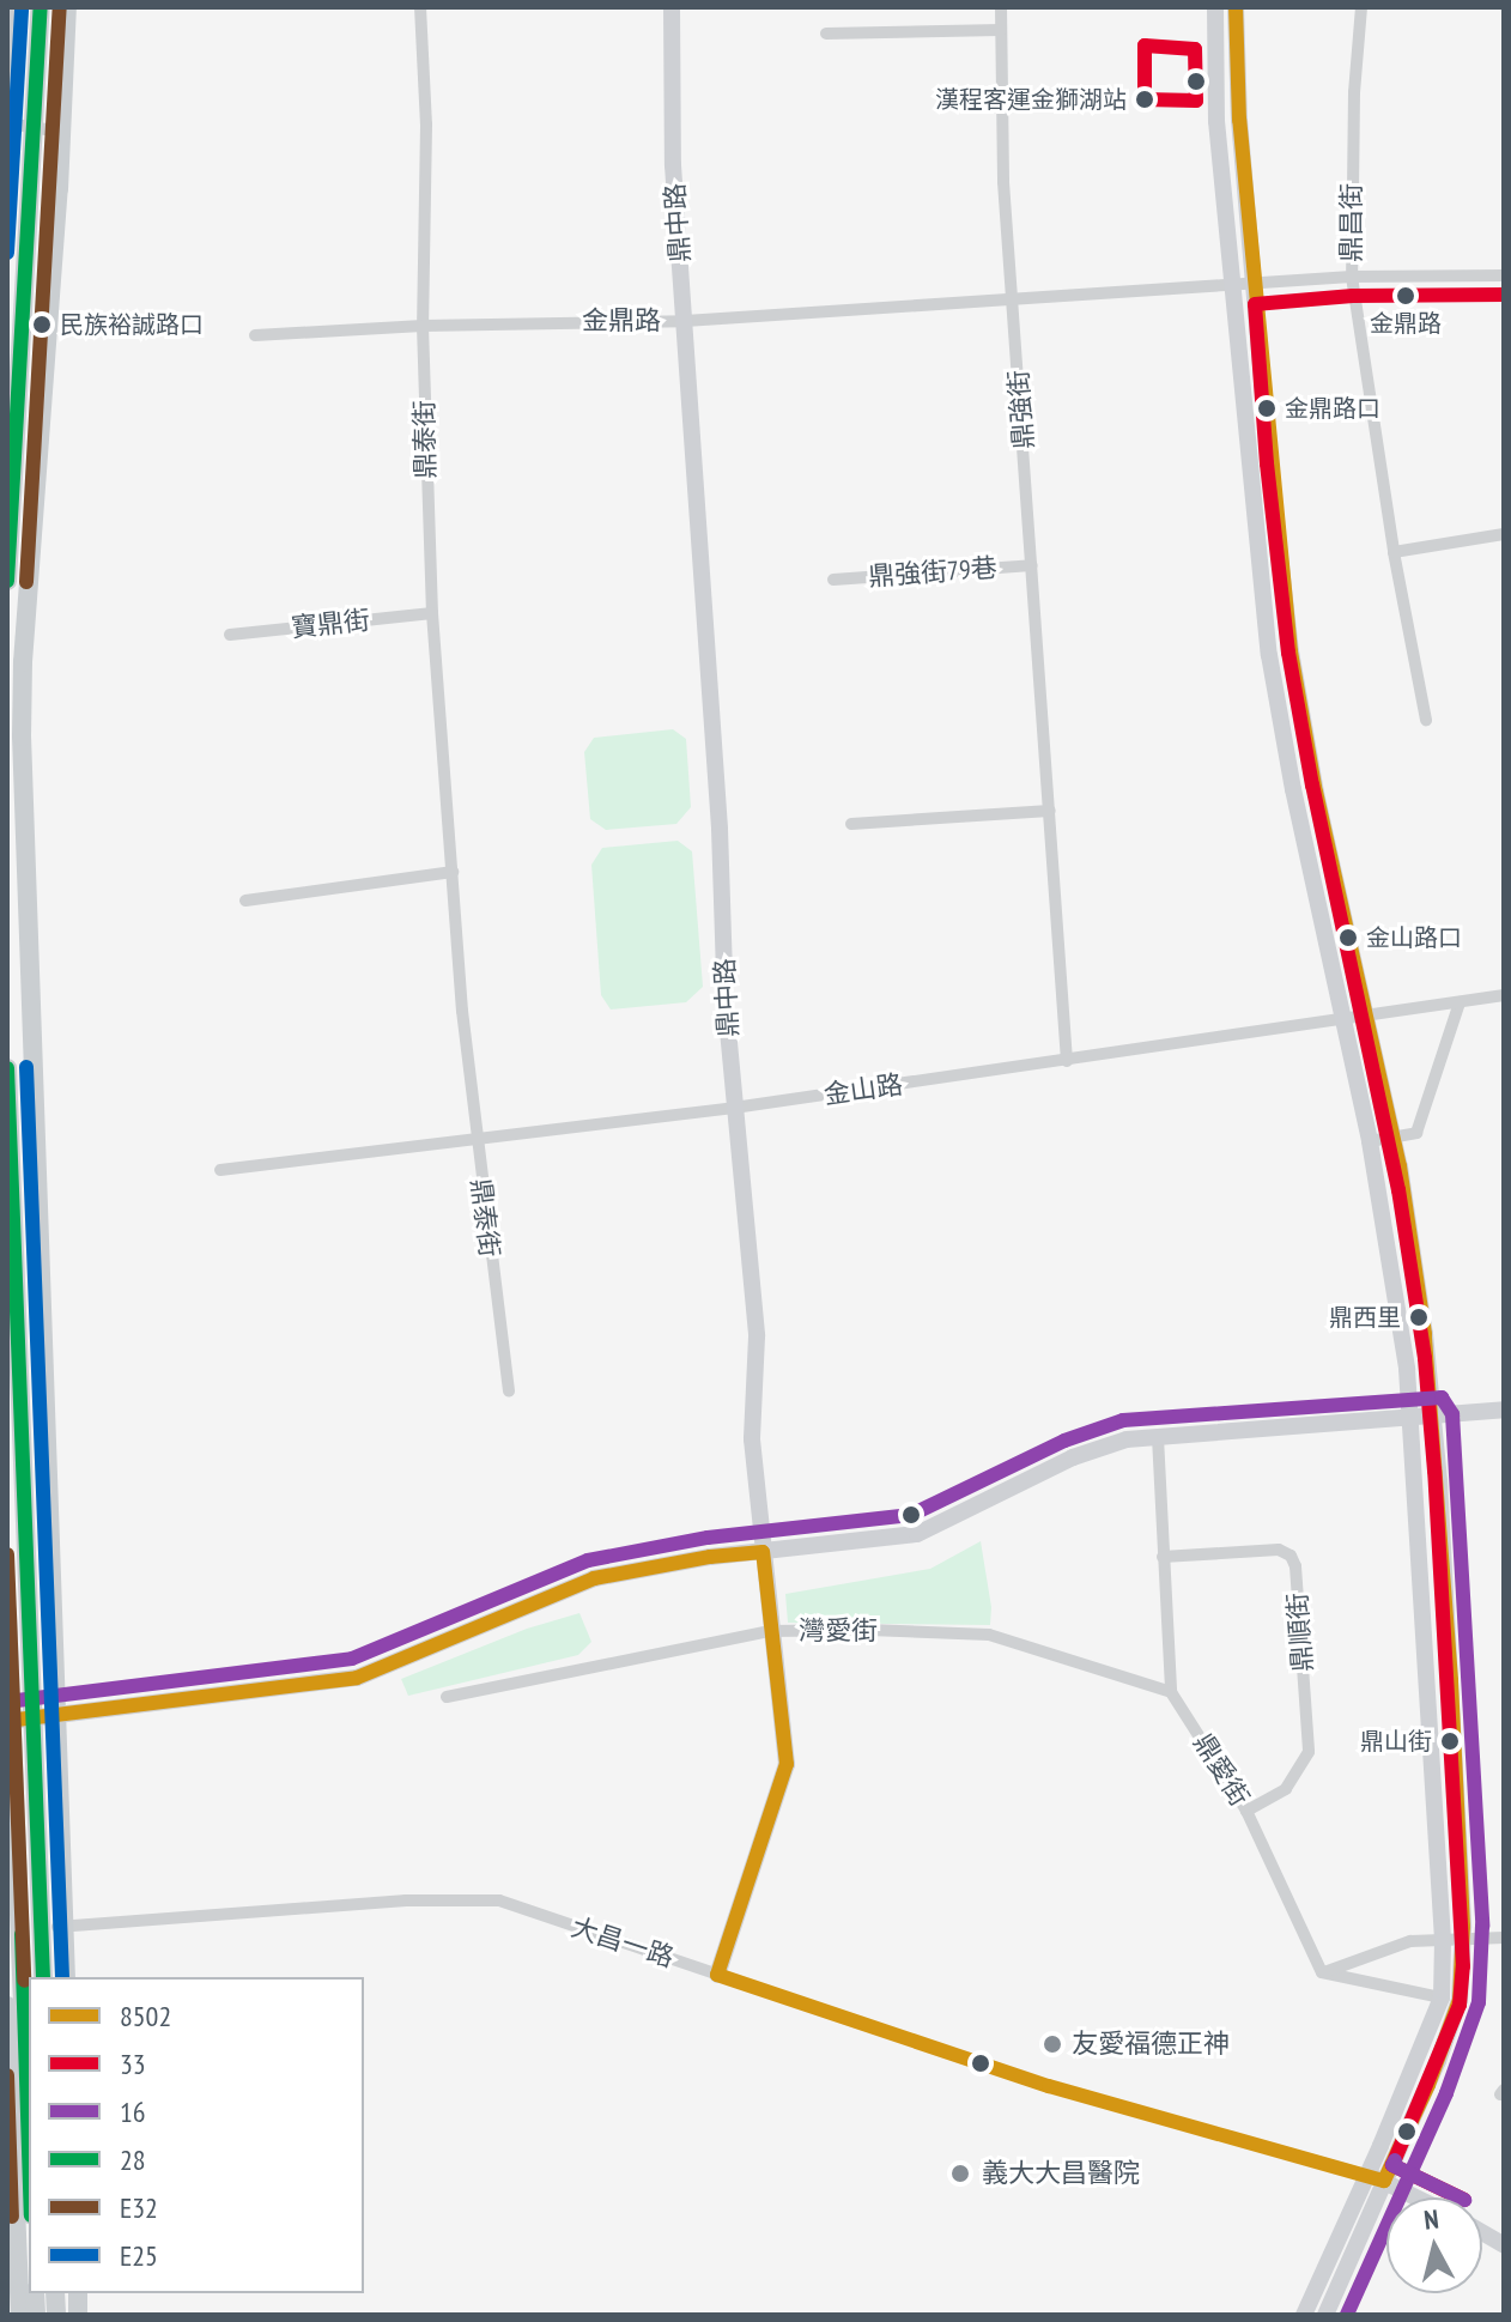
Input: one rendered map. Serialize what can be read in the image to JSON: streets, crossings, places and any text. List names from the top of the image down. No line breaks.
{"streets":{"street":["鼎中路","鼎昌街","金鼎路","鼎強街","鼎泰街","鼎強街79巷","寶鼎街","金山路","灣愛街","鼎順街","鼎愛街","大昌一路"]},"crossings":[["鼎中路","金鼎路"],["鼎中路","金山路"],["鼎中路","灣愛街"],["鼎中路","大昌一路"],["鼎昌街","金鼎路"],["金鼎路","鼎強街"],["金鼎路","鼎泰街"],["鼎強街","鼎強街79巷"],["鼎強街","金山路"],["鼎泰街","寶鼎街"],["鼎泰街","金山路"],["灣愛街","鼎愛街"],["鼎順街","鼎愛街"]],"places":["漢程客運金獅湖站","金鼎路","民族裕誠路口","金鼎路口","金山路口","鼎西里","鼎山街","友愛福德正神","義大大昌醫院"],"lines":["transit line 8502","transit line 28","transit line E25","transit line E32","transit line 33","transit line 16"],"legend":["8502","33","16","28","E32","E25"],"north":"top"}
